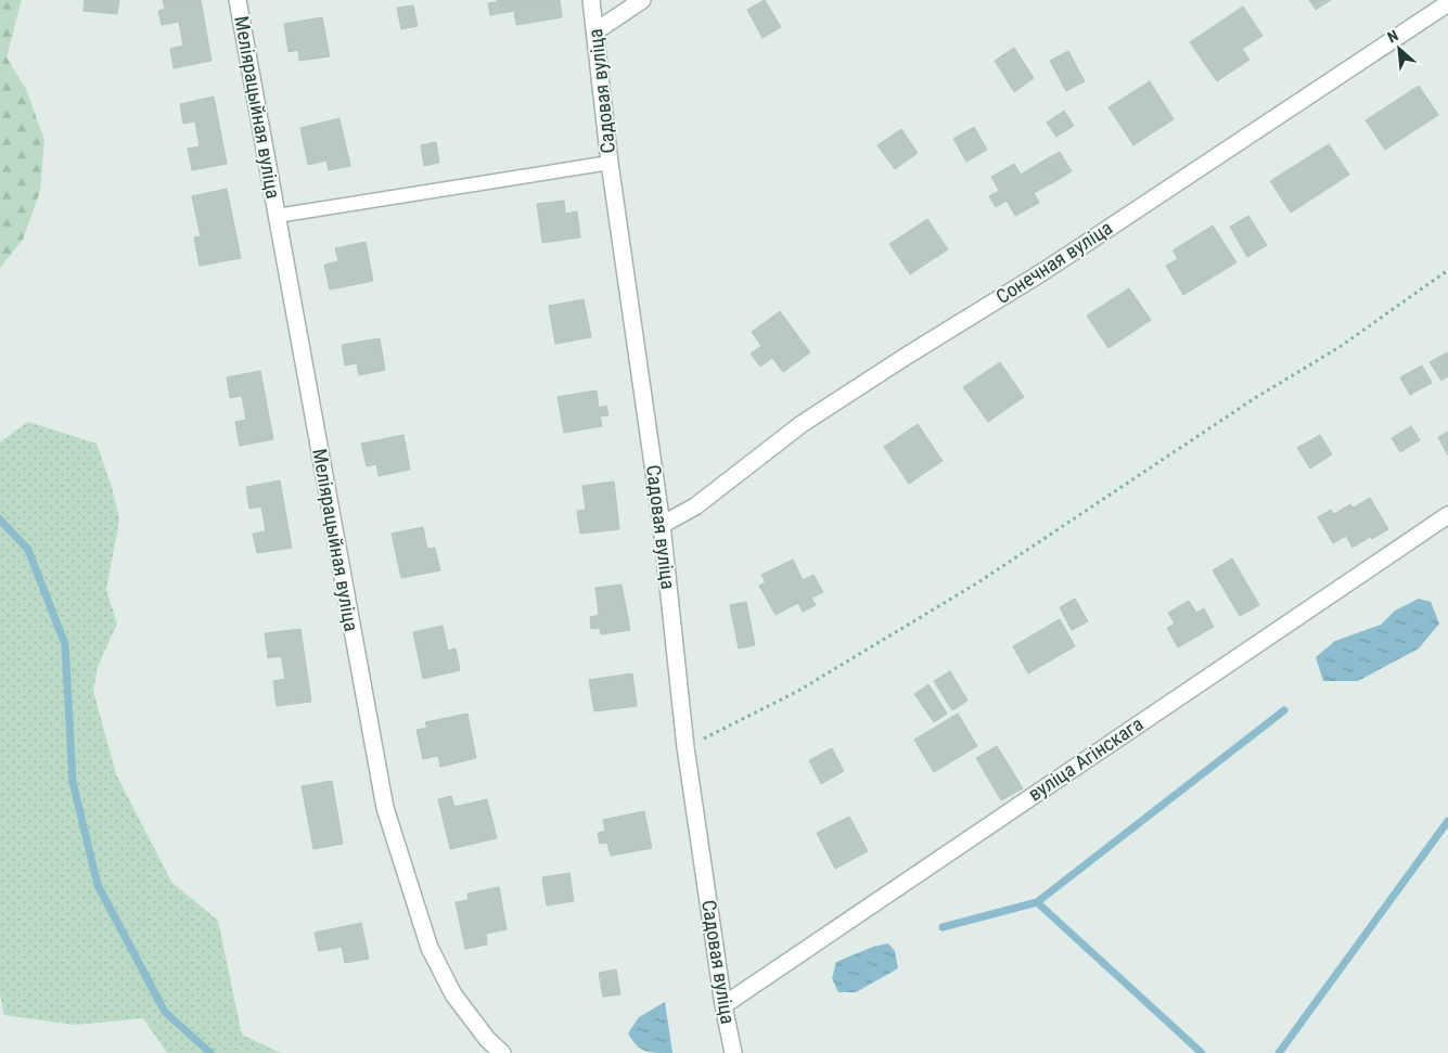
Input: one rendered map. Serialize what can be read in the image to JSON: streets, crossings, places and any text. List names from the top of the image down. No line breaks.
{"streets":{"street":["Садовая вуліца","Меліярацыйная вуліца","Сонечная вуліца","вуліца Агінскага"]},"crossings":[["Садовая вуліца","Сонечная вуліца"],["Садовая вуліца","вуліца Агінскага"]],"north":"top left"}
